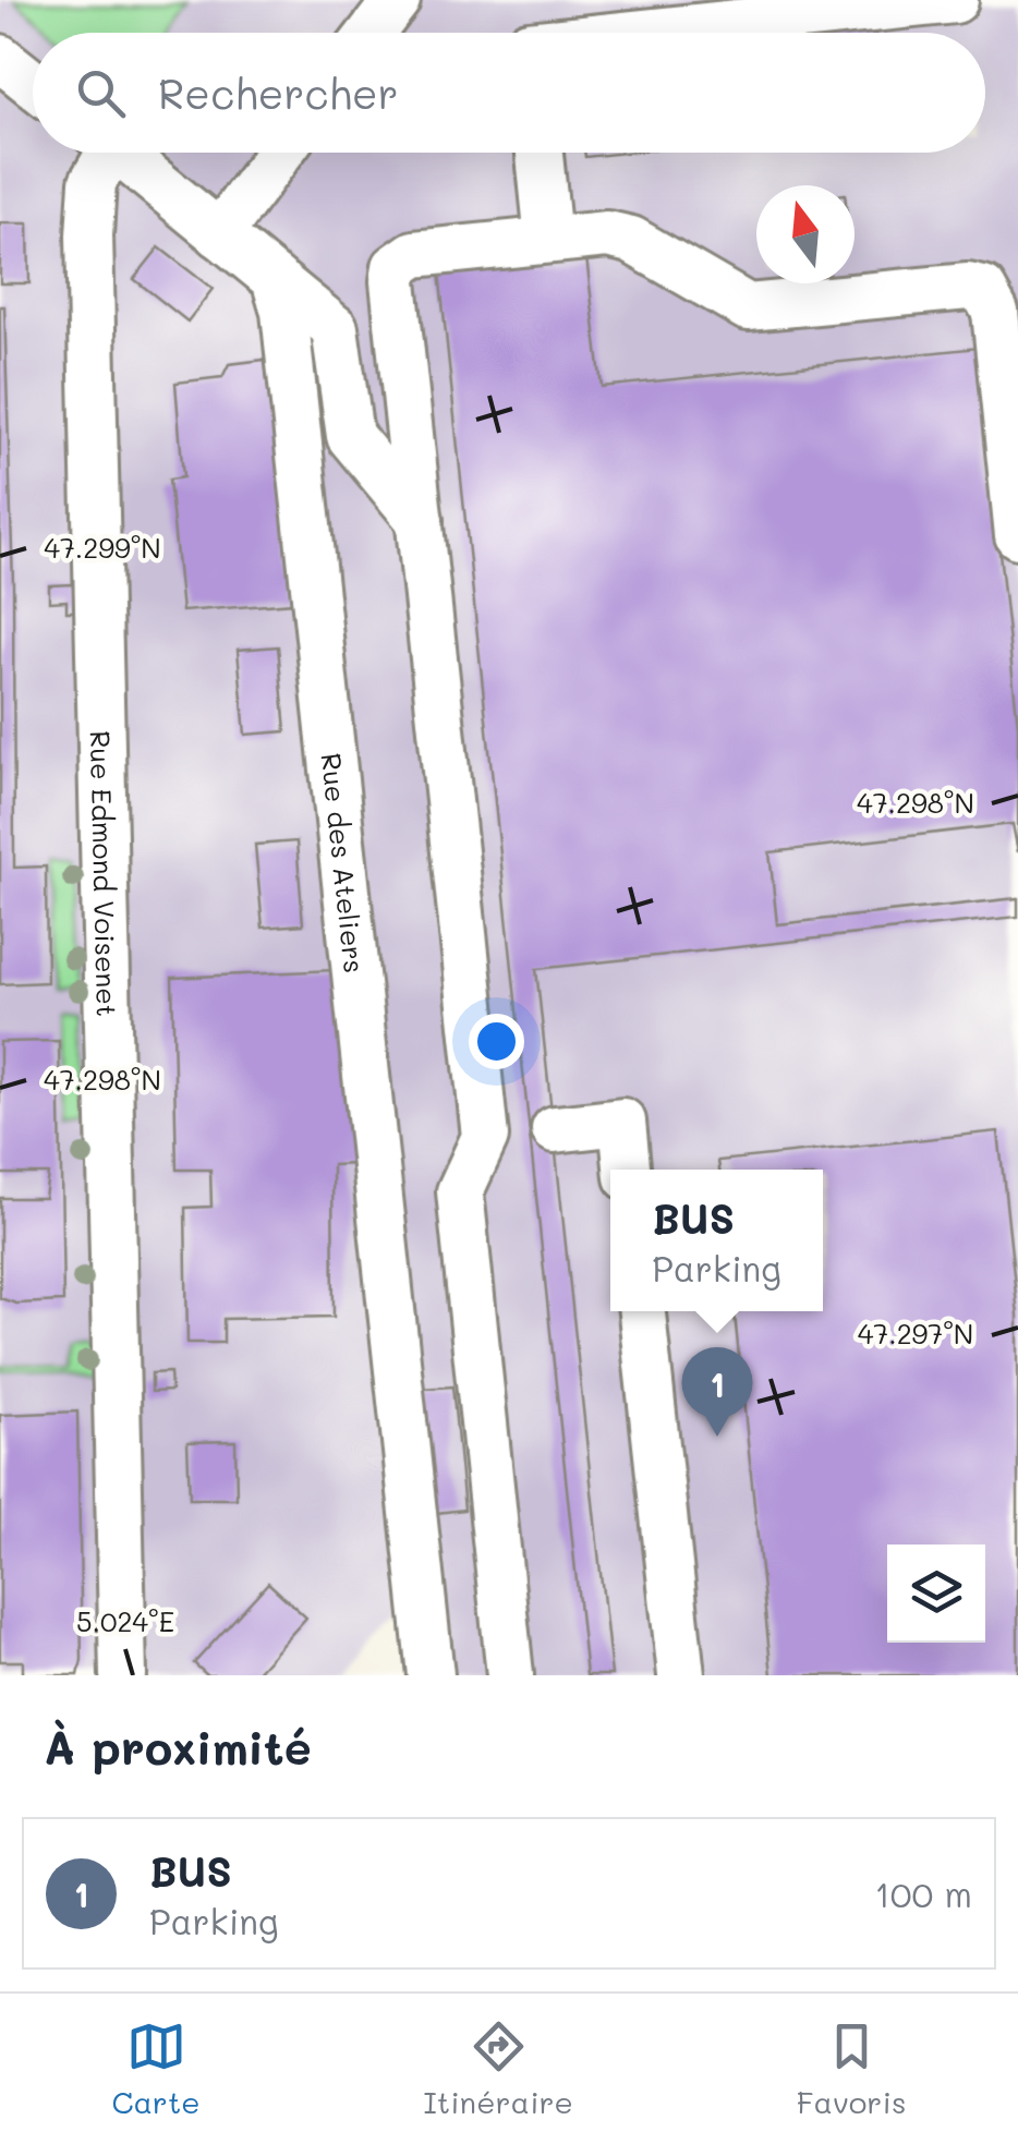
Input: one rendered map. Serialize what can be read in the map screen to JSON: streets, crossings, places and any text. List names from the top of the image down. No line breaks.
{"streets":{"street":["Rue des Ateliers","Rue Edmond Voisenet"]},"north":"top","page":{"search":"Rechercher","popup":["BUS","Parking"],"pins":"1","heading":"À proximité","list":[{"mark":"1","name":"BUS","note":"Parking","value":"100 m"}],"nav":["Carte","Itinéraire","Favoris"]},"coordinates":["47.299°N","47.298°N","47.297°N","5.024°E"]}
